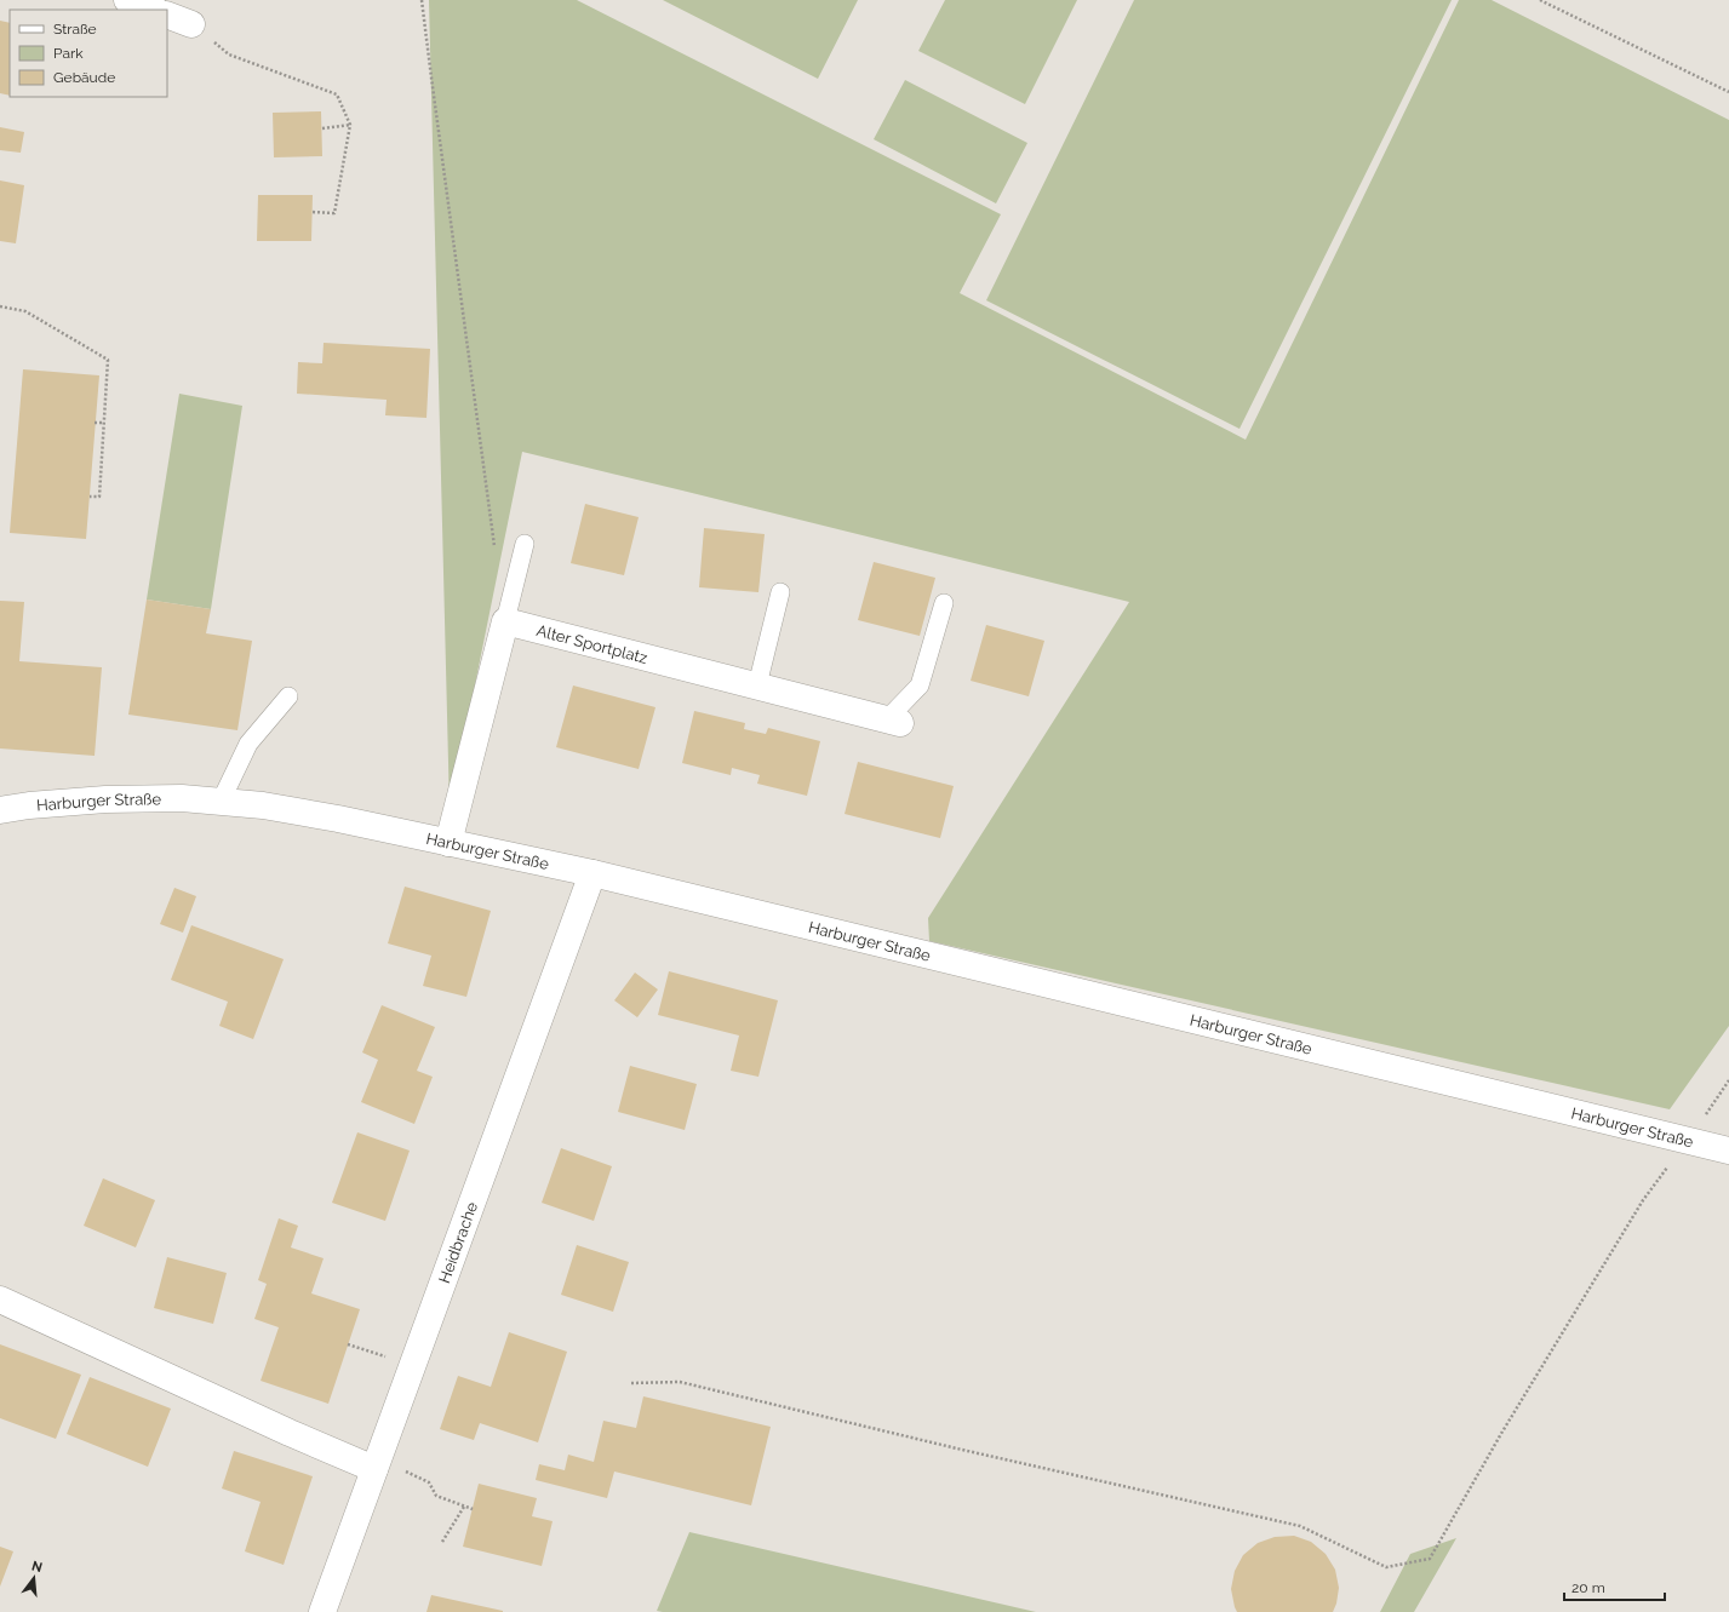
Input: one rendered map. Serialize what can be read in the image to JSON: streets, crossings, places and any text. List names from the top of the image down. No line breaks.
{"streets":{"street":["Alter Sportplatz","Harburger Straße","Heidbrache"]},"crossings":[["Harburger Straße","Heidbrache"]],"legend":["Straße","Park","Gebäude"],"scale_bar":"20 m","north":"top"}
